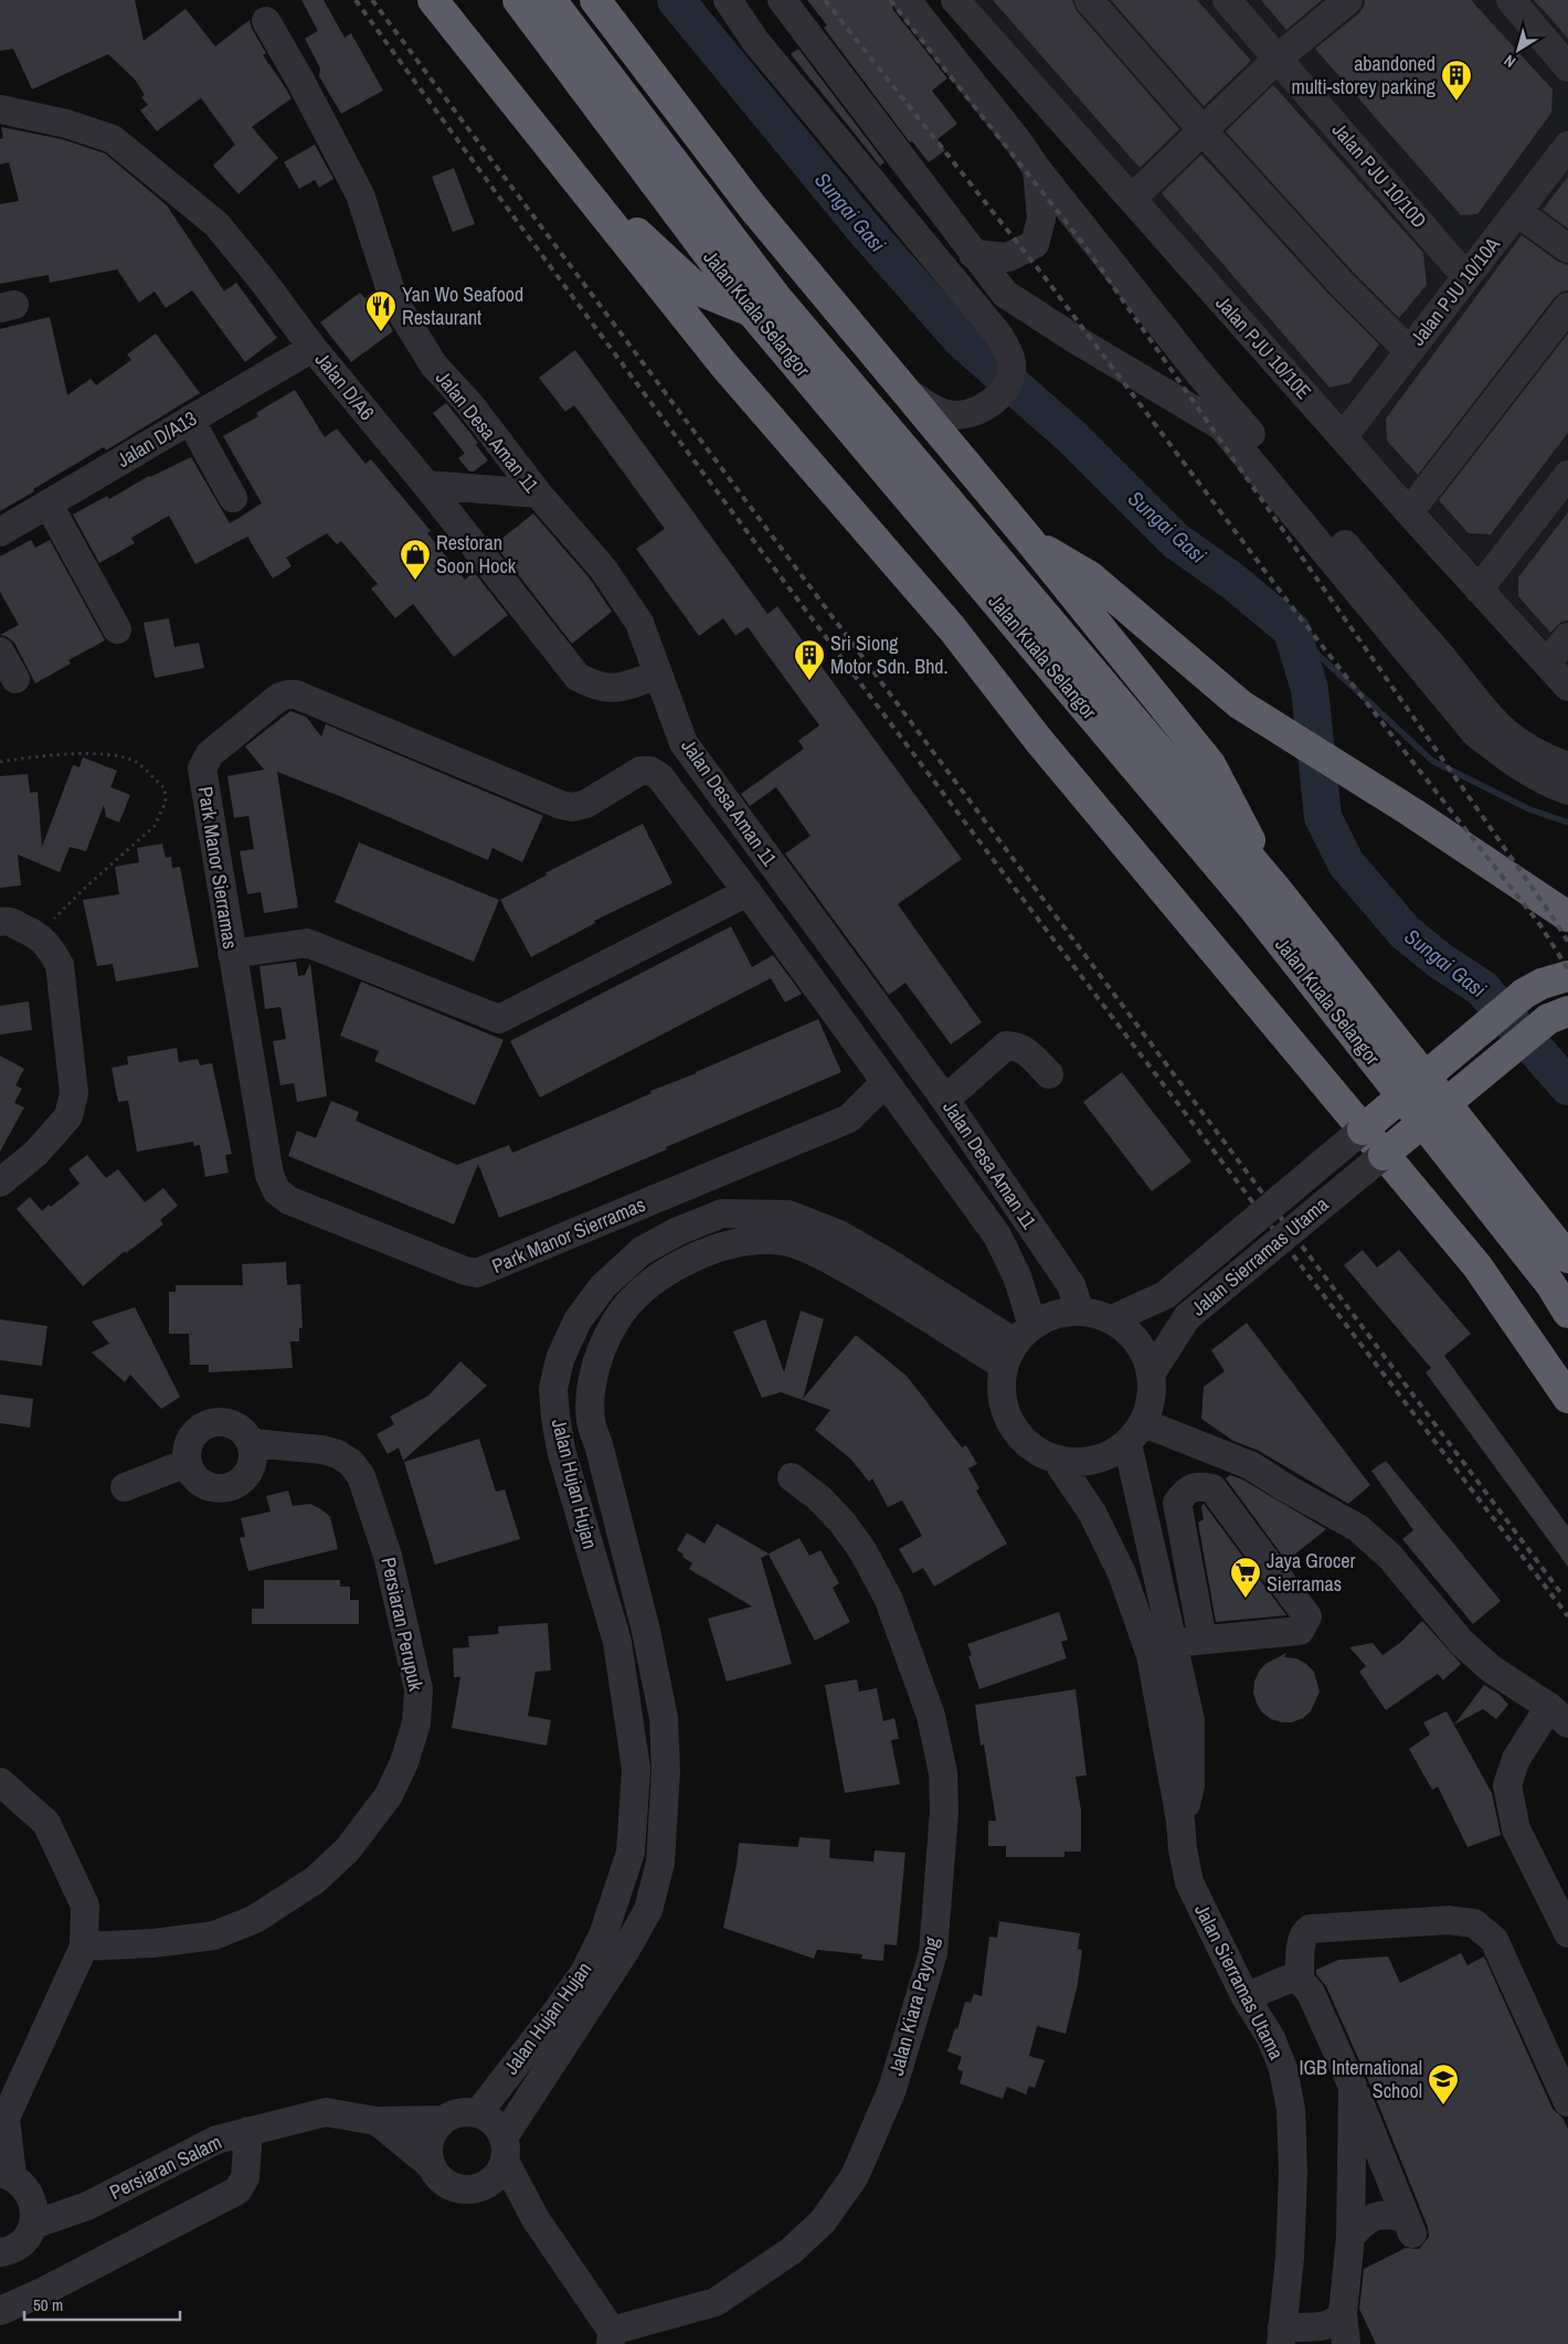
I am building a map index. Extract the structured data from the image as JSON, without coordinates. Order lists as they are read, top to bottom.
{
  "streets": {
    "highway": ["Jalan Kuala Selangor"],
    "street": [
      "Jalan PJU 10/10D",
      "Jalan PJU 10/10A",
      "Jalan PJU 10/10E",
      "Jalan D/A6",
      "Jalan Desa Aman 11",
      "Jalan D/A13",
      "Park Manor Sierramas",
      "Jalan Sierramas Utama",
      "Jalan Hujan Hujan",
      "Persiaran Perupuk",
      "Jalan Kiara Payong",
      "Persiaran Salam"
    ]
  },
  "crossings": [
    ["Jalan PJU 10/10D", "Jalan PJU 10/10A"],
    ["Jalan PJU 10/10A", "Jalan PJU 10/10E"],
    ["Jalan D/A6", "Jalan Desa Aman 11"],
    ["Jalan D/A6", "Jalan D/A13"],
    ["Jalan Desa Aman 11", "Park Manor Sierramas"],
    ["Jalan Desa Aman 11", "Jalan Sierramas Utama"],
    ["Jalan Desa Aman 11", "Jalan Hujan Hujan"],
    ["Park Manor Sierramas", "Jalan Sierramas Utama"],
    ["Park Manor Sierramas", "Jalan Hujan Hujan"],
    ["Jalan Sierramas Utama", "Jalan Hujan Hujan"],
    ["Jalan Hujan Hujan", "Persiaran Salam"]
  ],
  "water": ["Sungai Gasi"],
  "places": {
    "building": ["abandoned multi-storey parking", "Sri Siong Motor Sdn. Bhd."],
    "restaurant": ["Yan Wo Seafood Restaurant"],
    "shop": ["Restoran Soon Hock"],
    "supermarket": ["Jaya Grocer Sierramas"],
    "school or university": ["IGB International School"]
  },
  "scale_bar": "50 m",
  "north": "bottom left"
}
